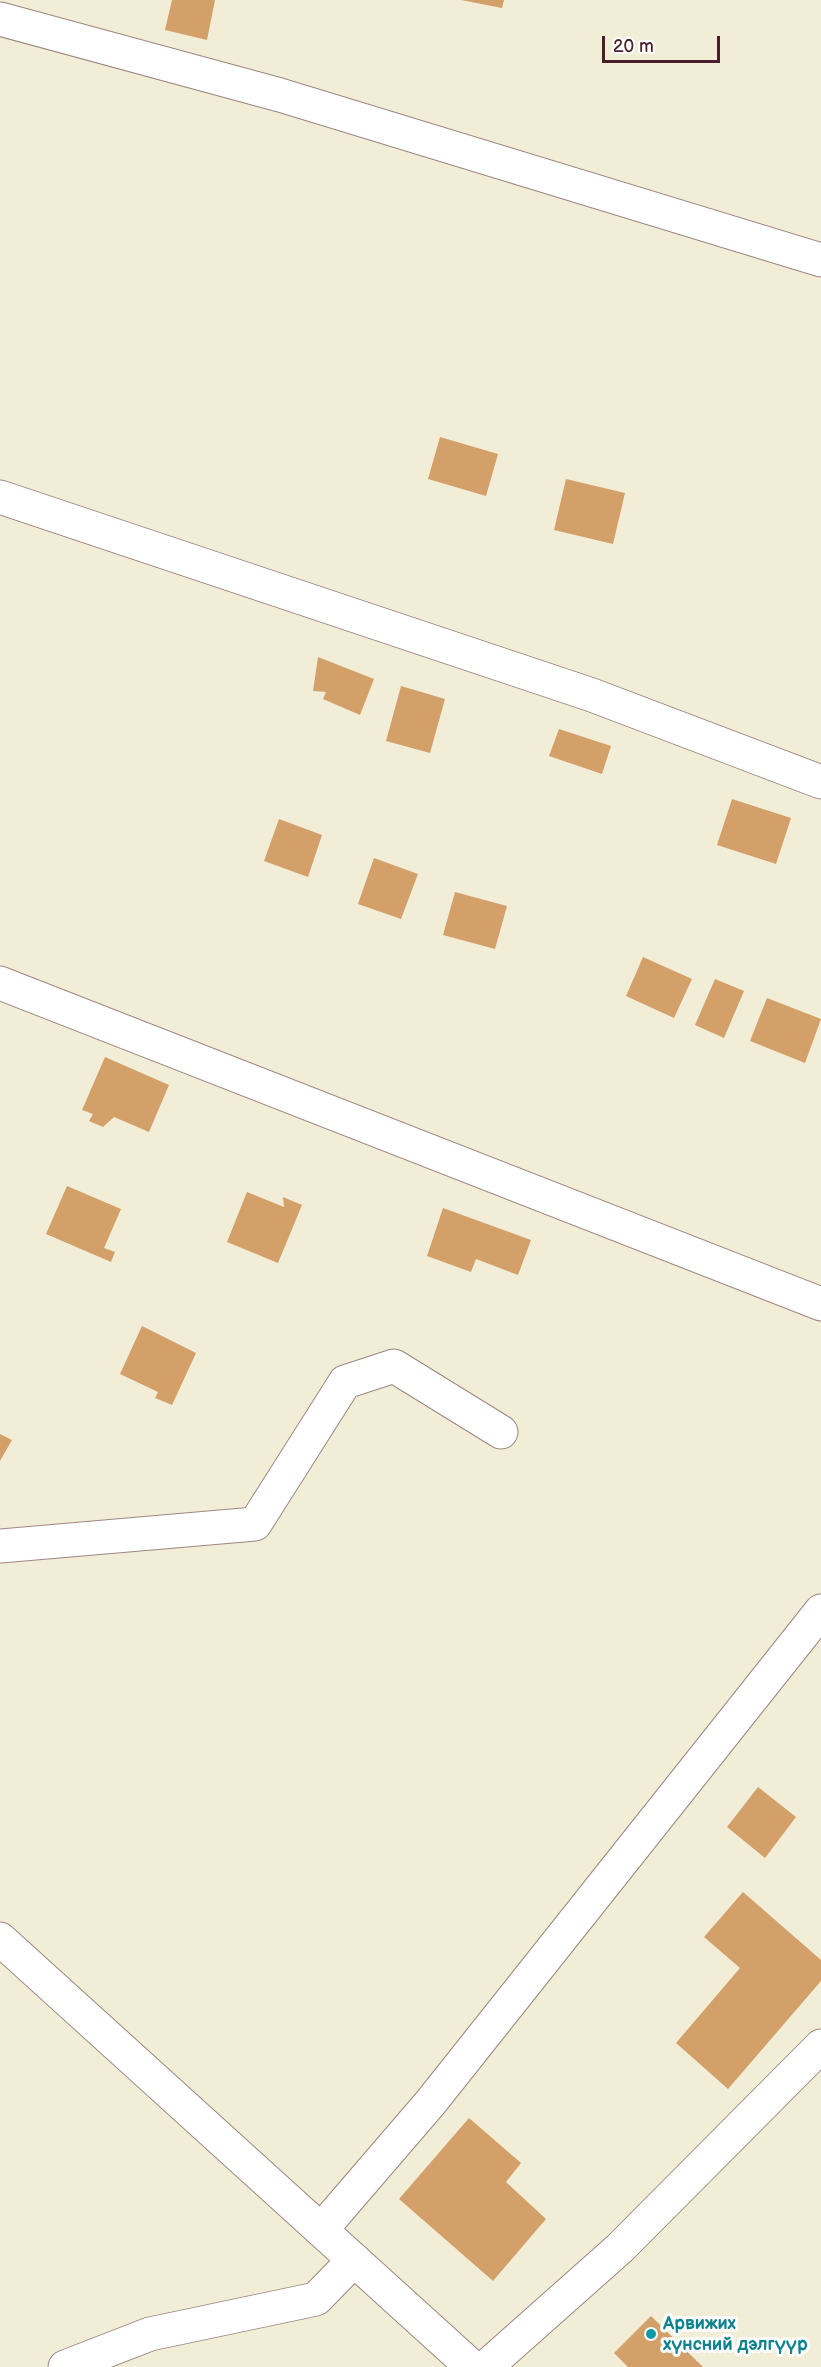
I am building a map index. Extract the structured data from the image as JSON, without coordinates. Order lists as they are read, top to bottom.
{
  "places": ["Арвижих хүнсний дэлгүүр"],
  "scale_bar": "20 m"
}
